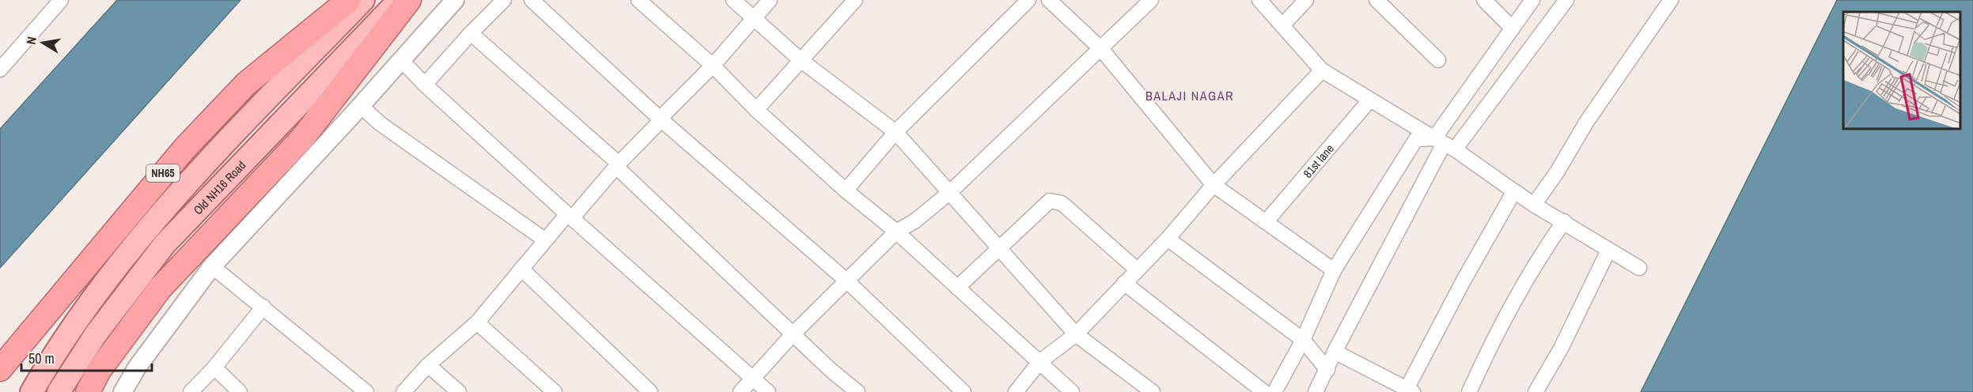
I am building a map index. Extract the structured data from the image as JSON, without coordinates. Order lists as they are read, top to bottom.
{
  "streets": {
    "highway": ["NH65"],
    "main road": ["Old NH16 Road"],
    "street": ["81st lane"]
  },
  "districts": ["BALAJI NAGAR"],
  "scale_bar": "50 m",
  "north": "left"
}
